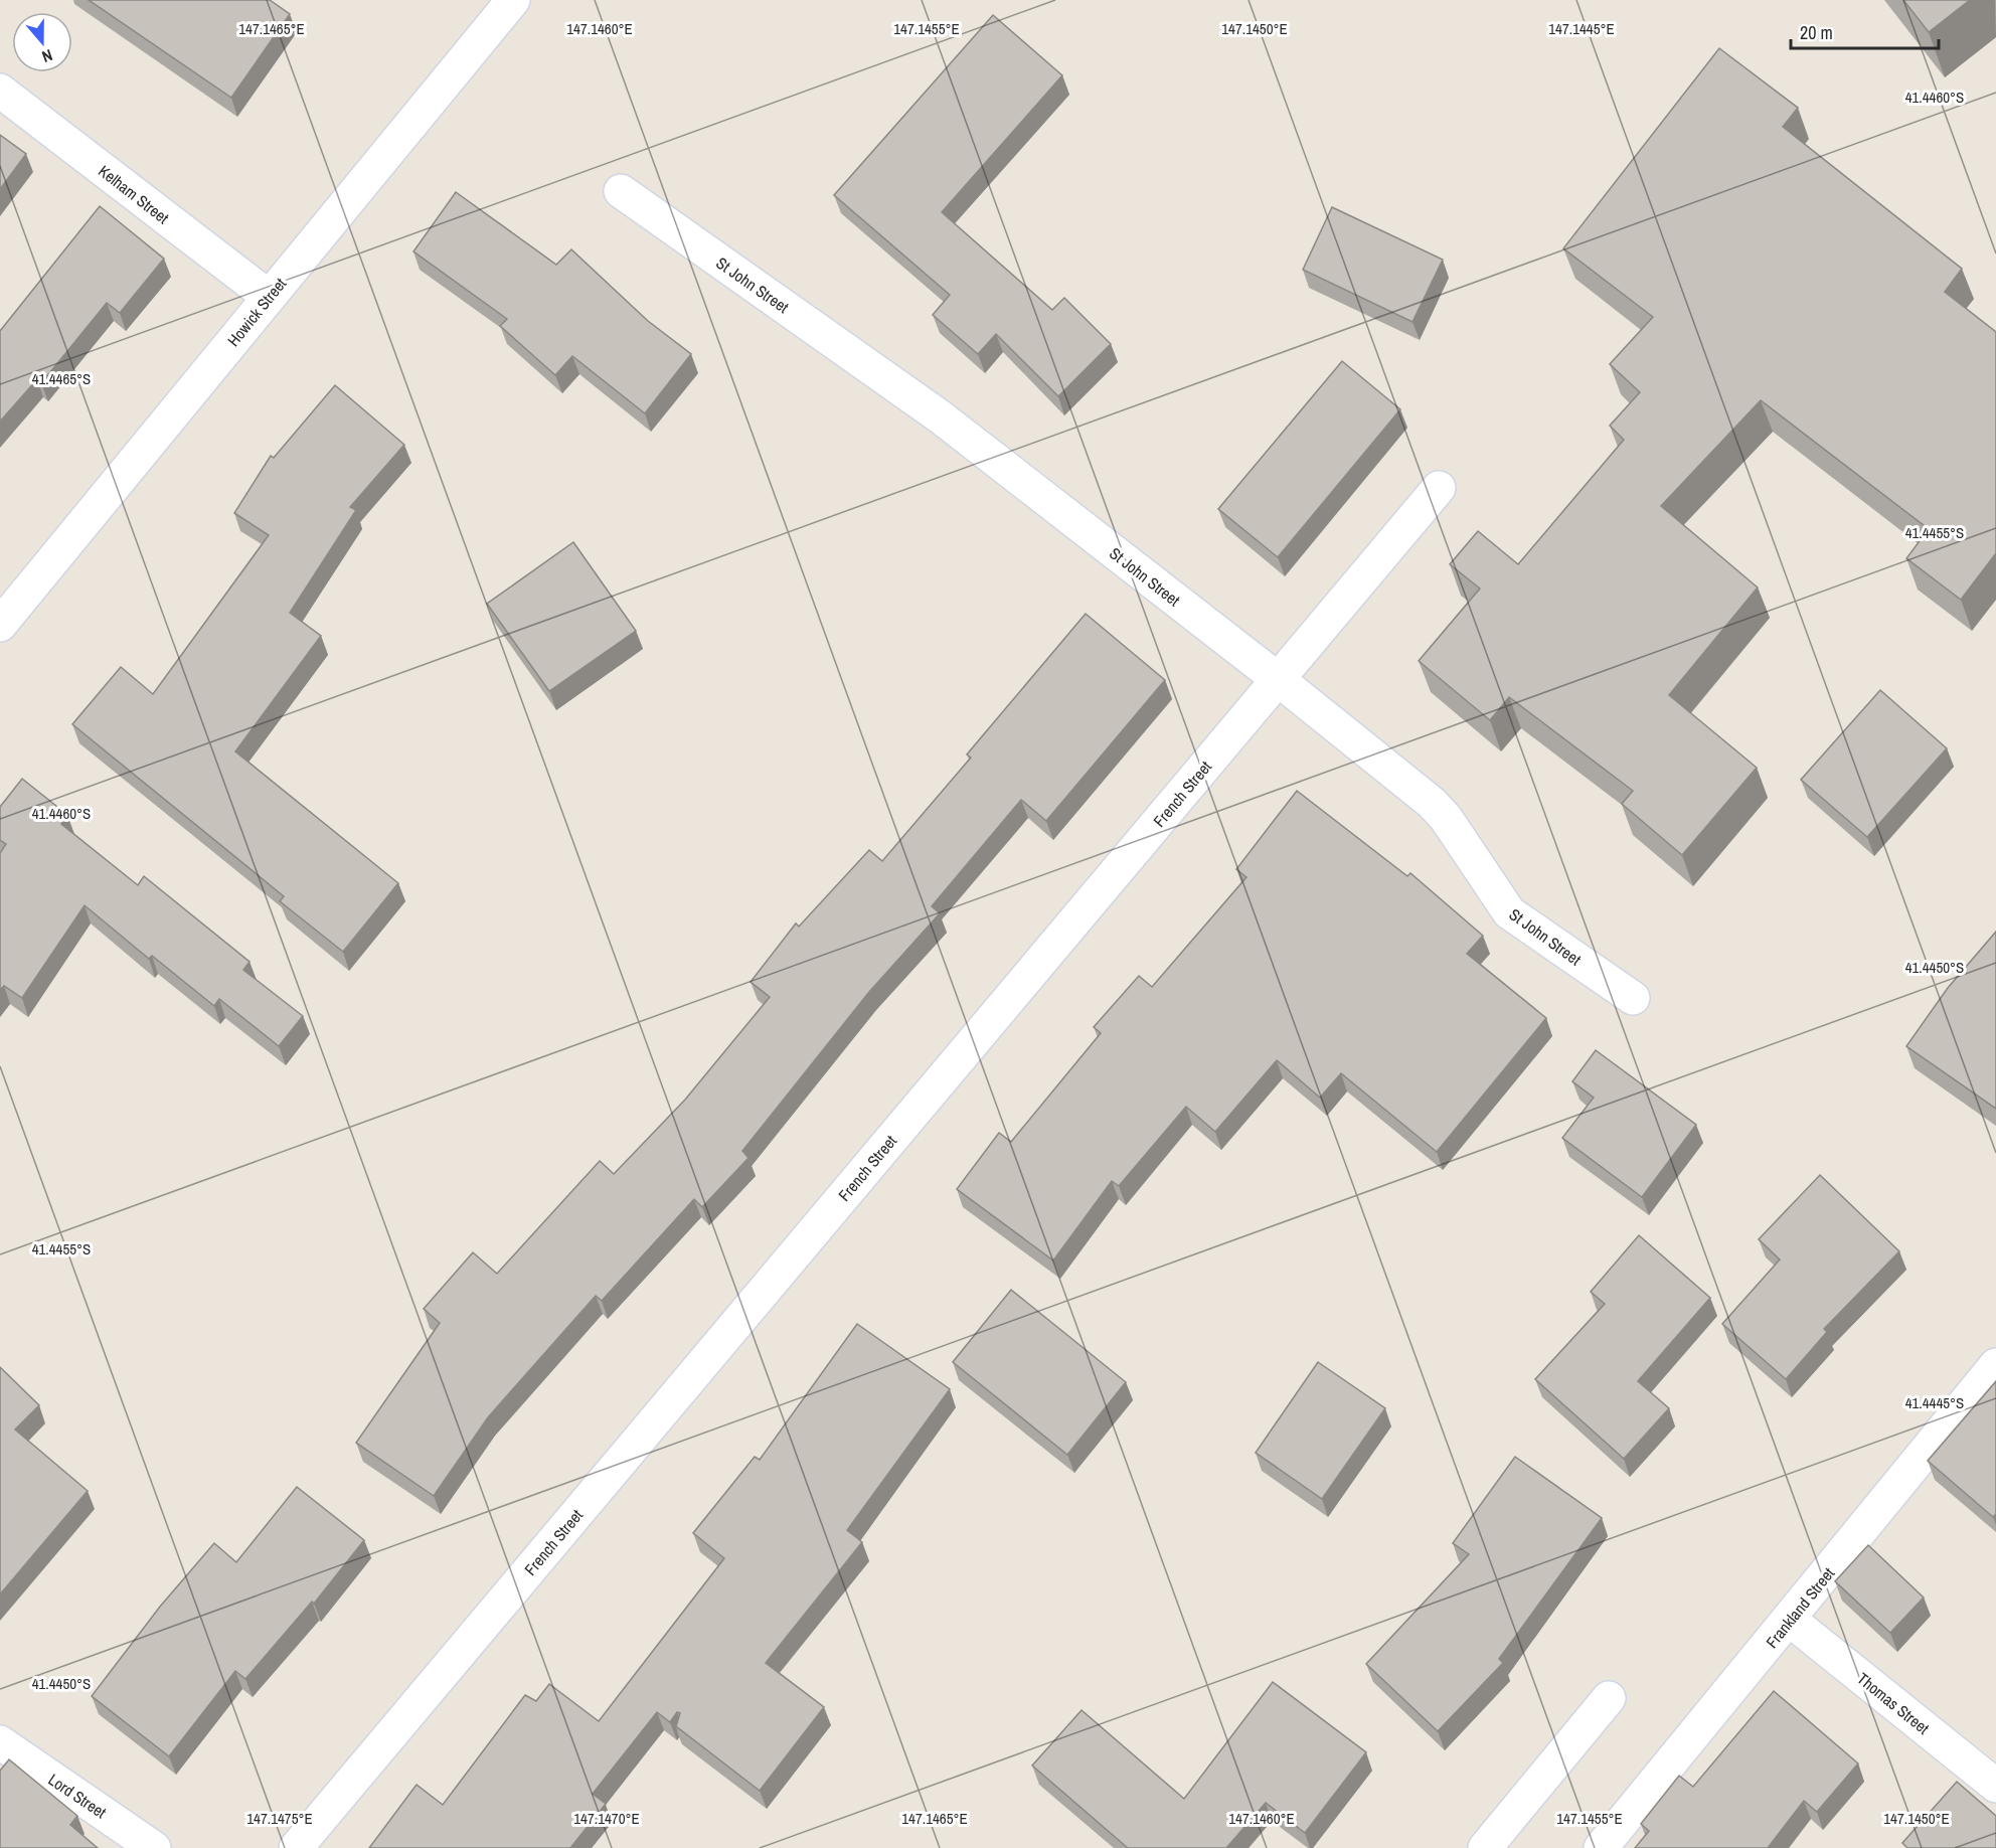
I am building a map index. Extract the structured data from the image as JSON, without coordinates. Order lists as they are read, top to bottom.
{
  "streets": {
    "street": [
      "Kelham Street",
      "St John Street",
      "Howick Street",
      "French Street",
      "Frankland Street",
      "Thomas Street",
      "Lord Street"
    ]
  },
  "crossings": [
    ["Kelham Street", "Howick Street"],
    ["St John Street", "French Street"],
    ["Frankland Street", "Thomas Street"]
  ],
  "scale_bar": "20 m",
  "north": "bottom",
  "coordinates": [
    "147.1465°E",
    "147.1460°E",
    "147.1455°E",
    "147.1450°E",
    "147.1445°E",
    "41.4460°S",
    "41.4465°S",
    "41.4455°S",
    "41.4450°S",
    "41.4445°S",
    "147.1475°E",
    "147.1470°E"
  ]
}
